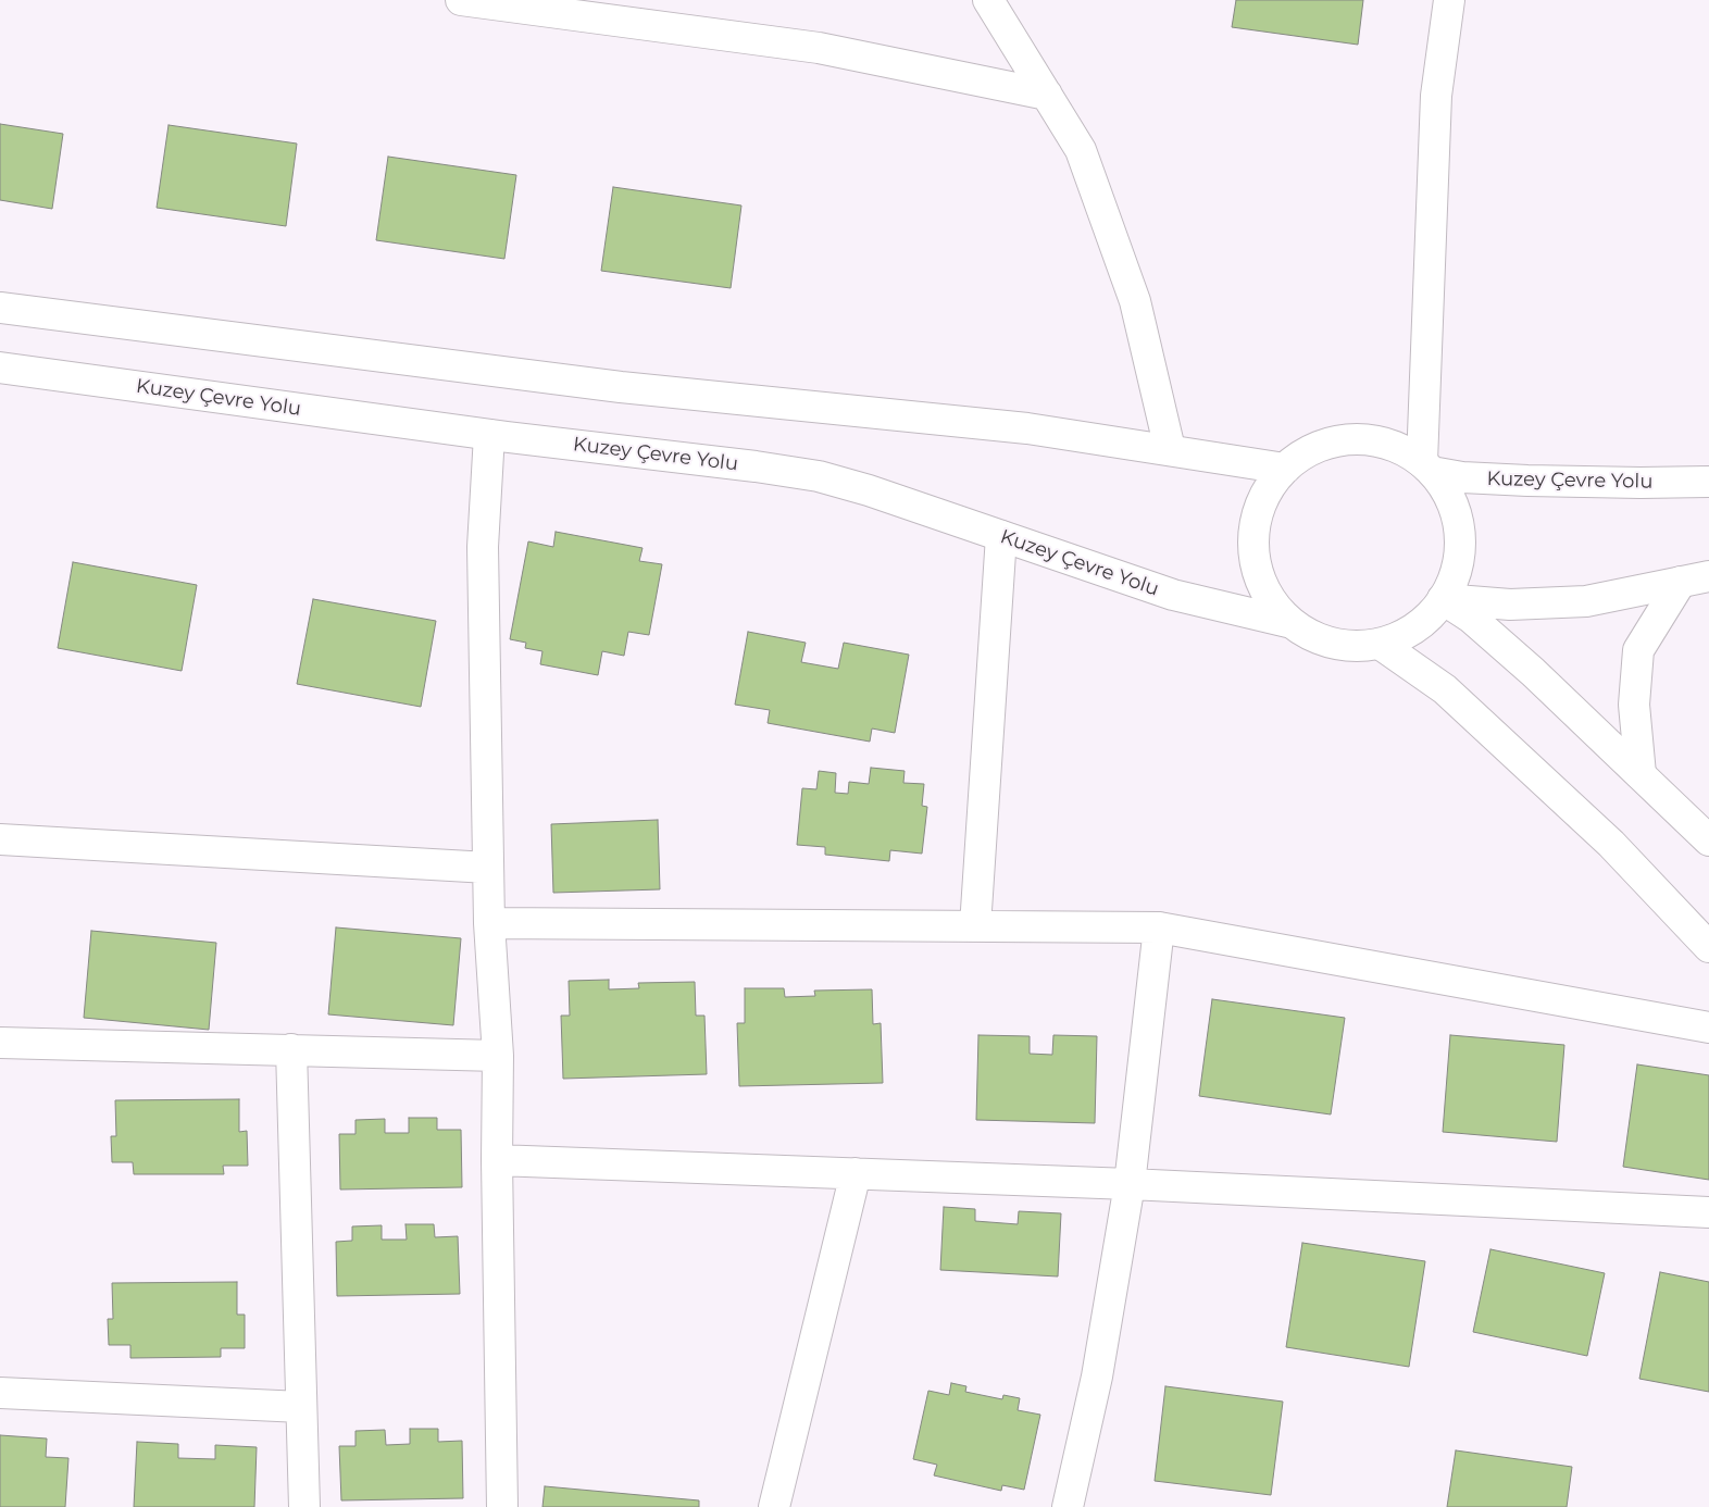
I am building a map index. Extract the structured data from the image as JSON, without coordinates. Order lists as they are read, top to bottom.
{
  "streets": {
    "street": ["Kuzey Çevre Yolu"]
  }
}
